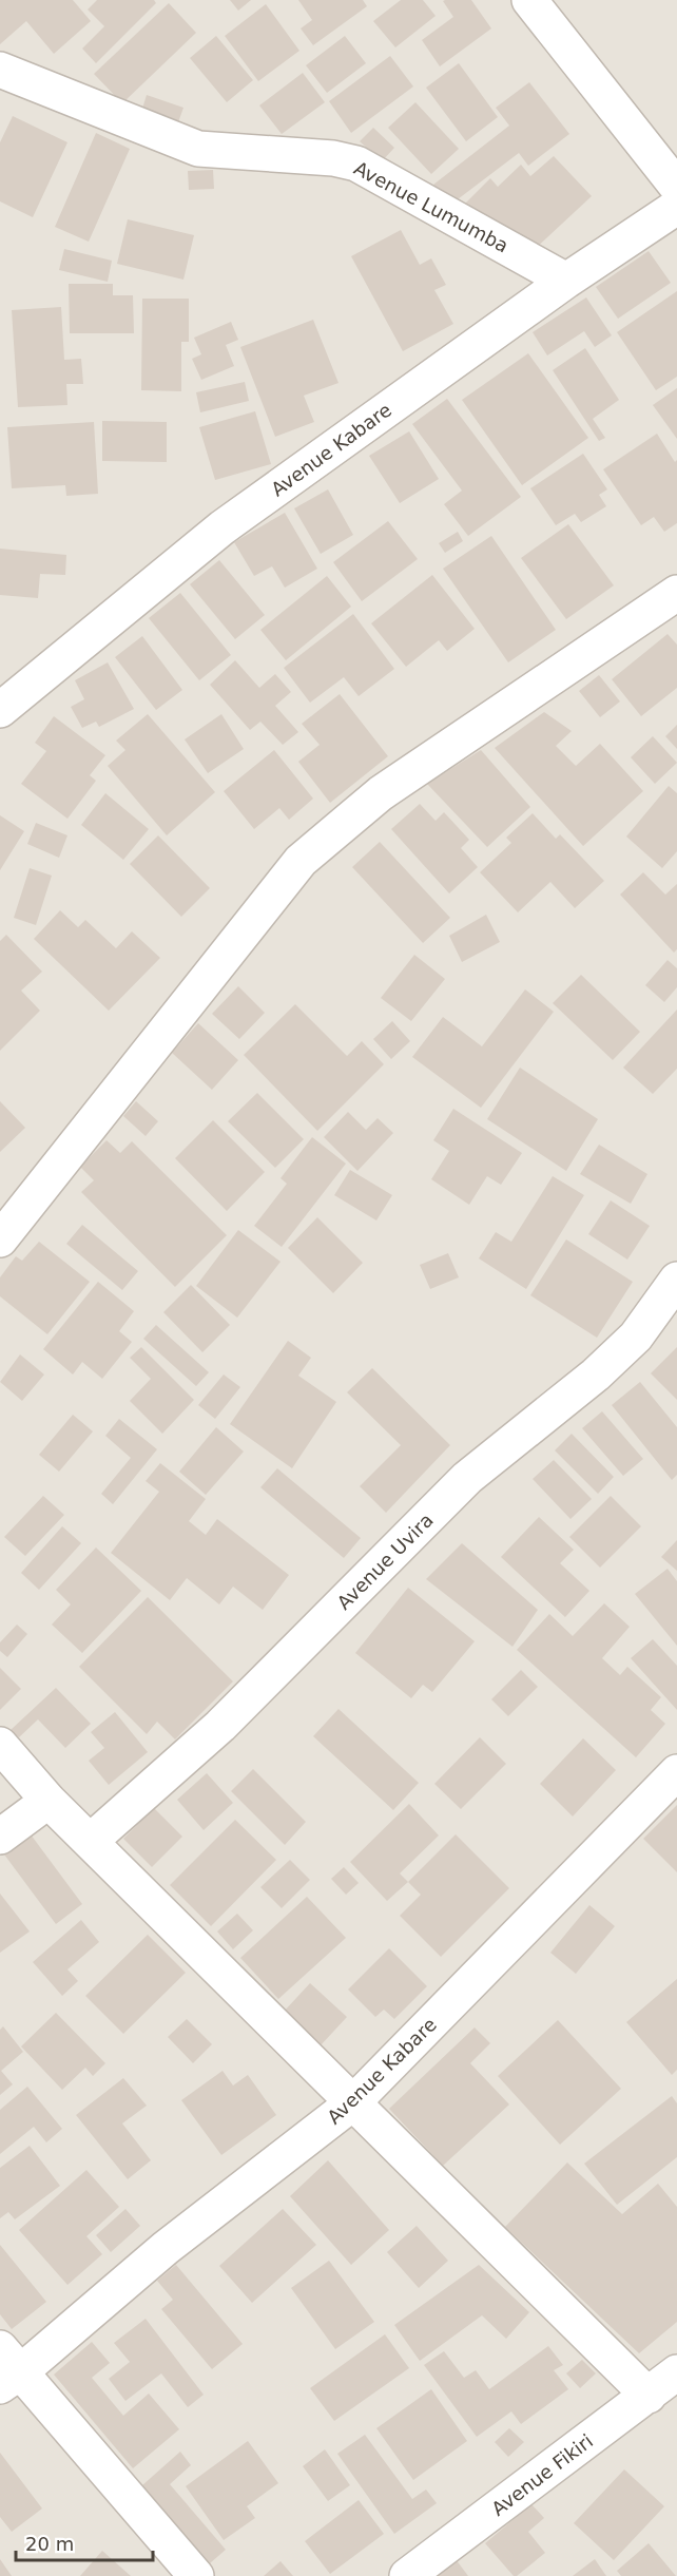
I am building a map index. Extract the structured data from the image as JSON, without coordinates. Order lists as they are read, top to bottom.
{
  "streets": {
    "street": [
      "Avenue Lumumba",
      "Avenue Kabare",
      "Avenue Uvira",
      "Avenue Fikiri"
    ]
  },
  "crossings": [
    ["Avenue Lumumba", "Avenue Kabare"]
  ],
  "scale_bar": "20 m"
}
